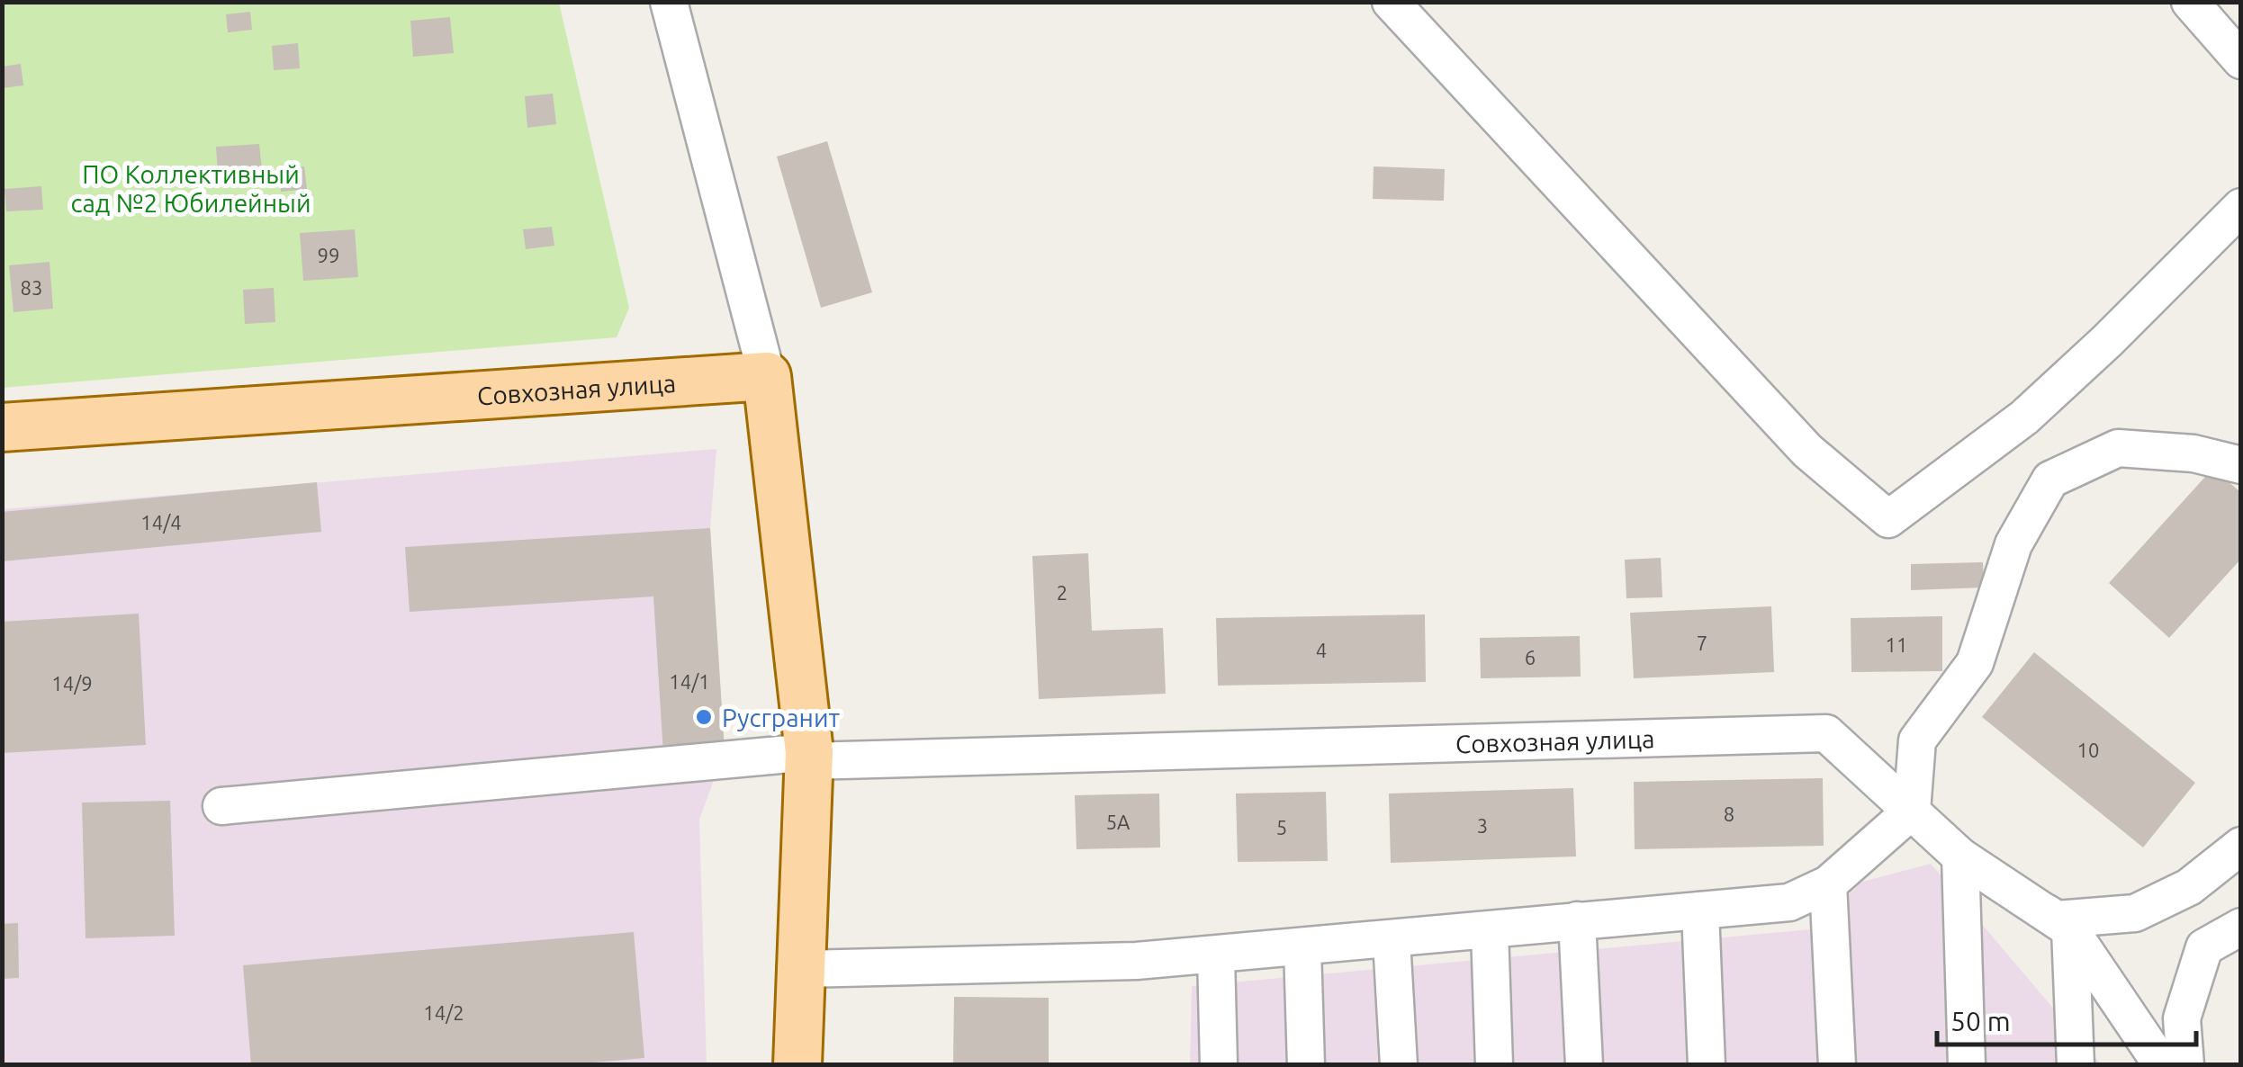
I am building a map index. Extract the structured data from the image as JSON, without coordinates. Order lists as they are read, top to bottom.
{
  "streets": {
    "main road": ["Совхозная улица"]
  },
  "parks": ["ПО Коллективный сад №2 Юбилейный"],
  "places": ["Русгранит"],
  "house_numbers": [
    "99",
    "83",
    "14/4",
    "2",
    "7",
    "11",
    "4",
    "6",
    "14/1",
    "14/9",
    "10",
    "8",
    "5А",
    "3",
    "5",
    "14/2"
  ],
  "scale_bar": "50 m"
}
